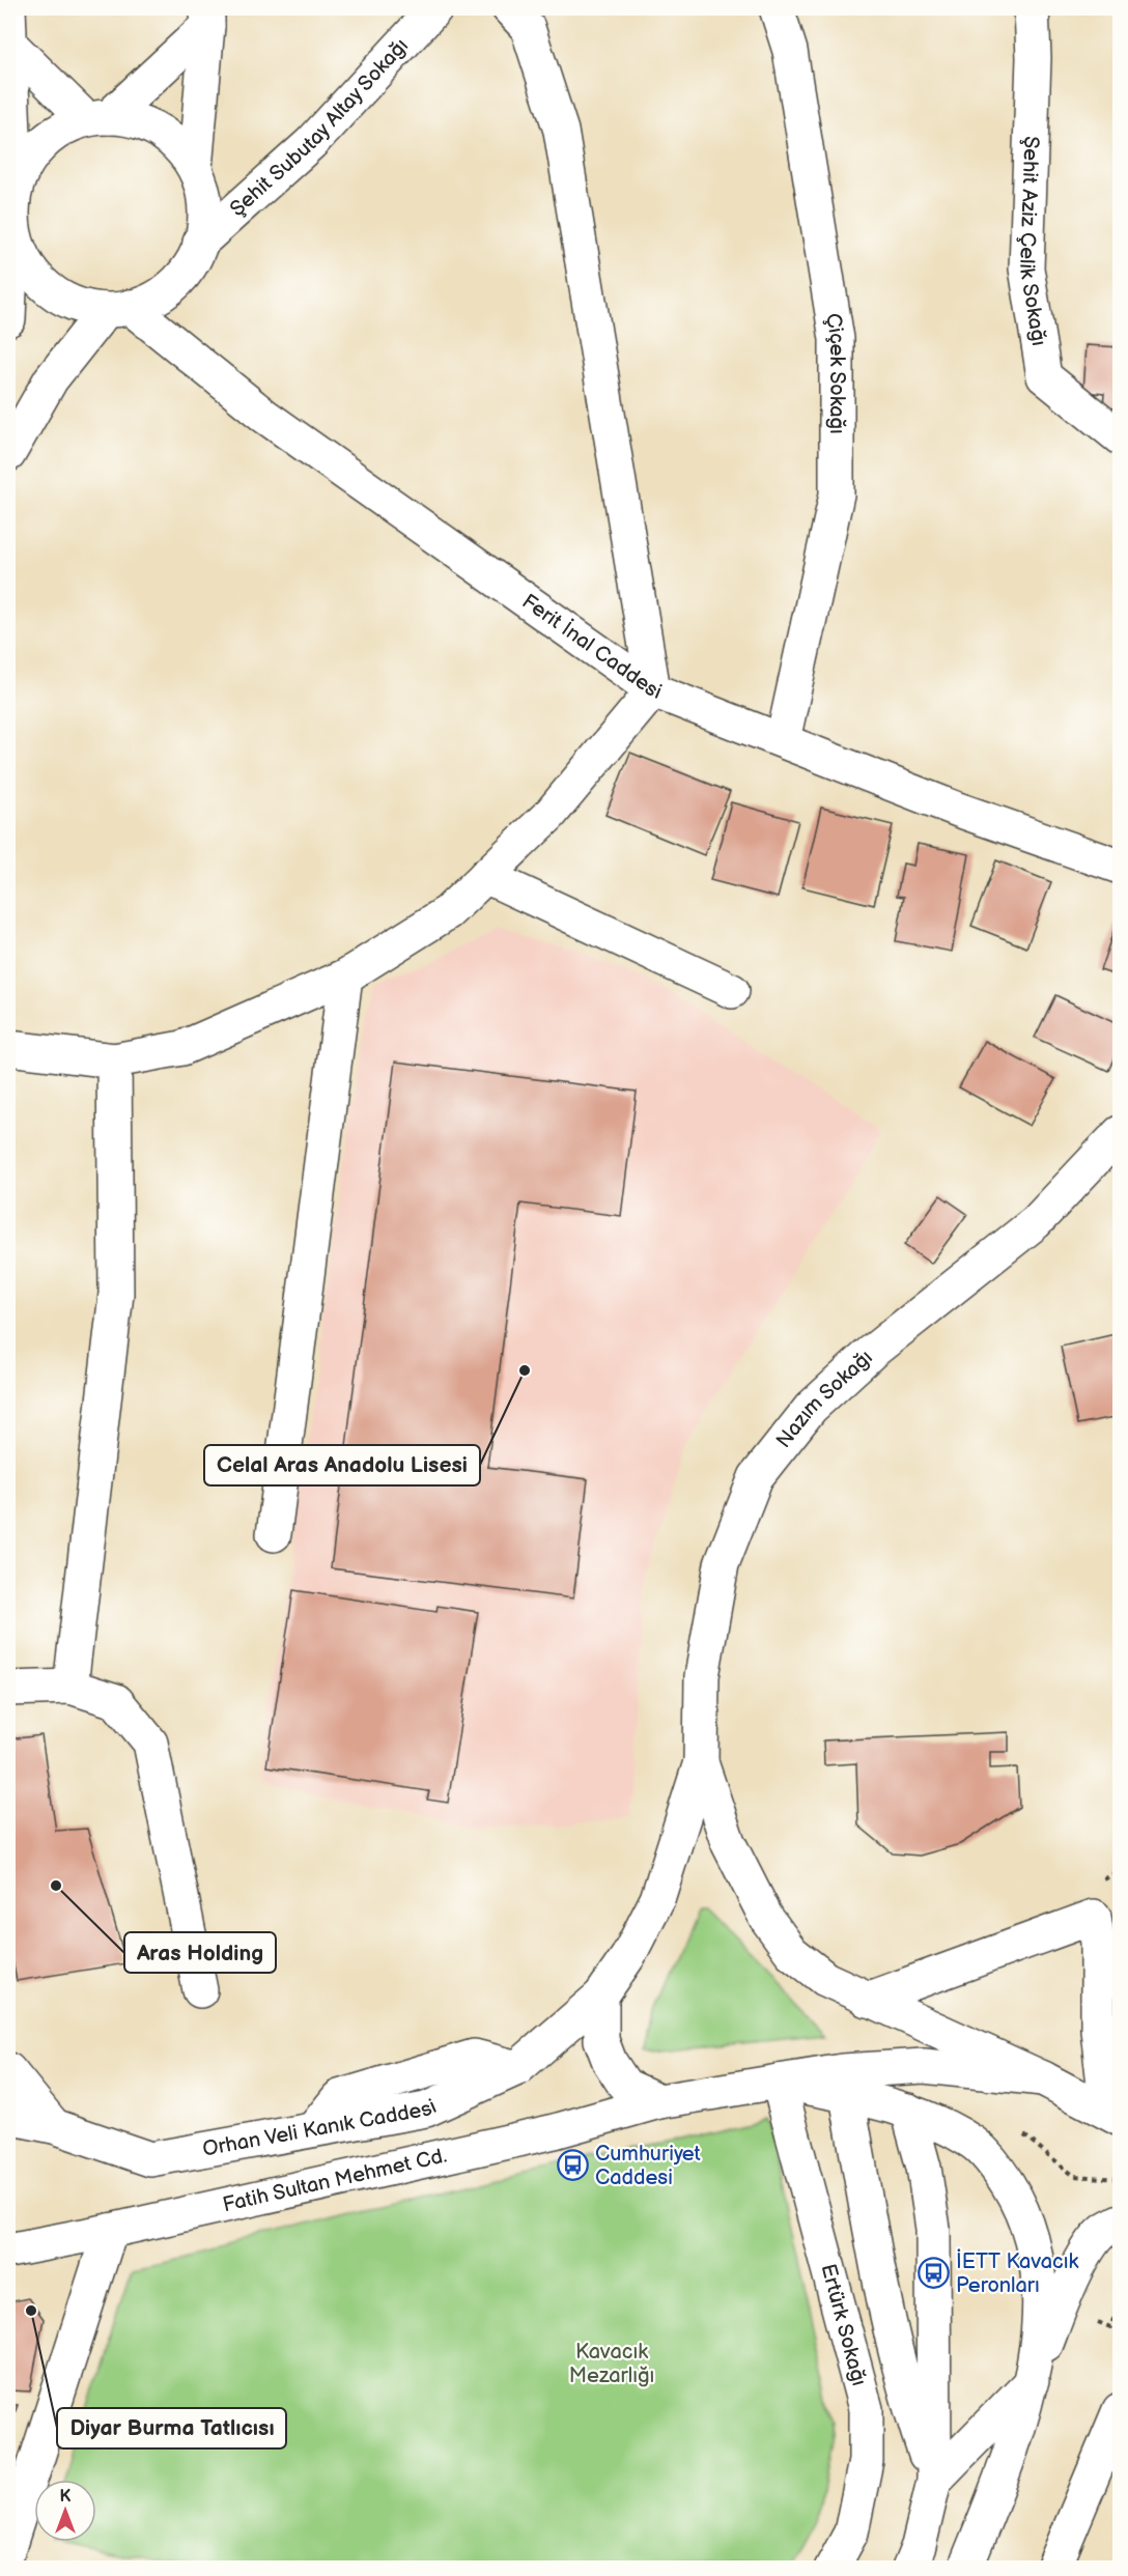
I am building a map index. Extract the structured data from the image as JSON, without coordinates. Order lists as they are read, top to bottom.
{
  "streets": {
    "main road": [
      "Şehit Subutay Altay Sokağı",
      "Şehit Aziz Çelik Sokağı",
      "Çiçek Sokağı",
      "Ferit İnal Caddesi",
      "Nazım Sokağı",
      "Orhan Veli Kanık Caddesi",
      "Fatih Sultan Mehmet Cd.",
      "Ertürk Sokağı"
    ]
  },
  "crossings": [
    ["Şehit Subutay Altay Sokağı", "Ferit İnal Caddesi"],
    ["Çiçek Sokağı", "Ferit İnal Caddesi"],
    ["Nazım Sokağı", "Orhan Veli Kanık Caddesi"],
    ["Fatih Sultan Mehmet Cd.", "Ertürk Sokağı"]
  ],
  "parks": ["Kavacık Mezarlığı"],
  "places": {
    "other": ["Celal Aras Anadolu Lisesi", "Aras Holding", "Diyar Burma Tatlıcısı"],
    "bus stop": ["Cumhuriyet Caddesi", "İETT Kavacık Peronları"]
  },
  "north": "top"
}
